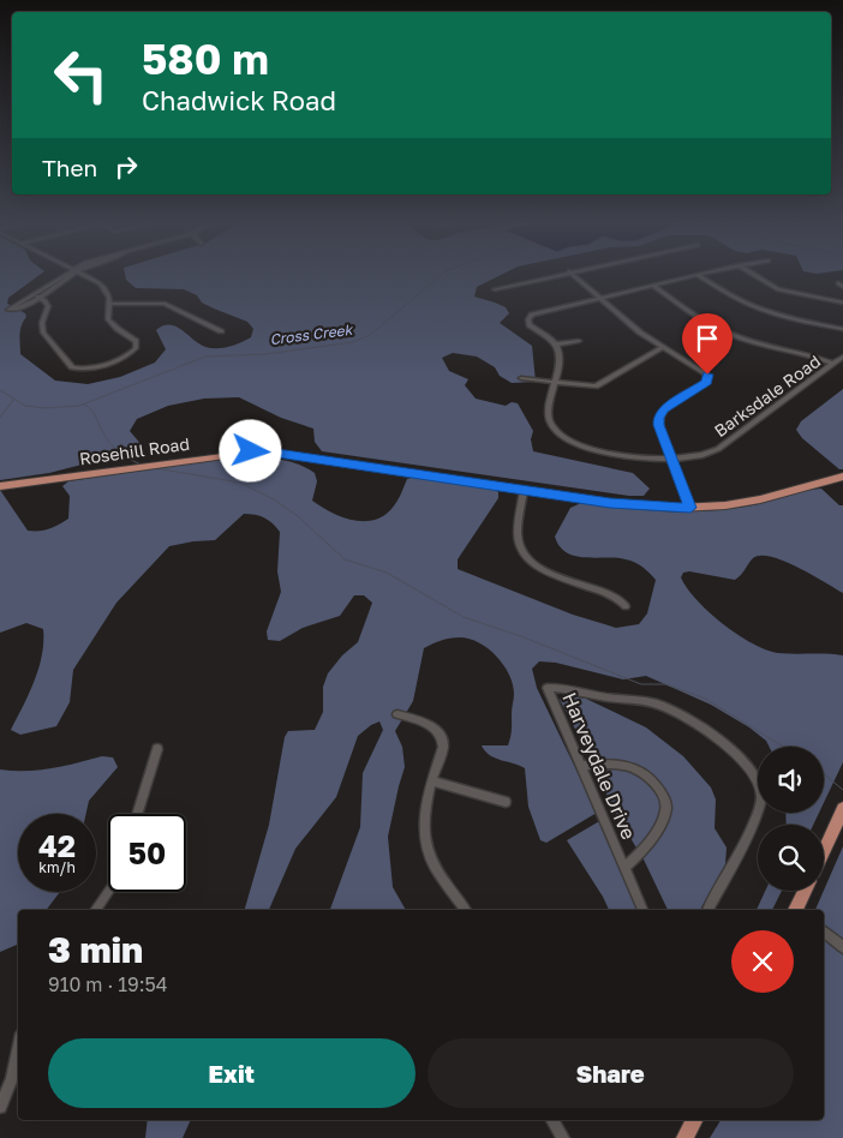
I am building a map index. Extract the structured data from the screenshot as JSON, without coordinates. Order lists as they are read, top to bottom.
{
  "streets": {
    "main road": ["Rosehill Road"],
    "street": ["Barksdale Road", "Harveydale Drive"]
  },
  "water": ["Cross Creek"],
  "page": {
    "turn": ["580 m", "Chadwick Road"],
    "then": "Then",
    "speed": "42 km/h",
    "limit": "50",
    "heading": ["3 min", "910 m · 19:54"],
    "buttons": ["Exit", "Share"]
  }
}
